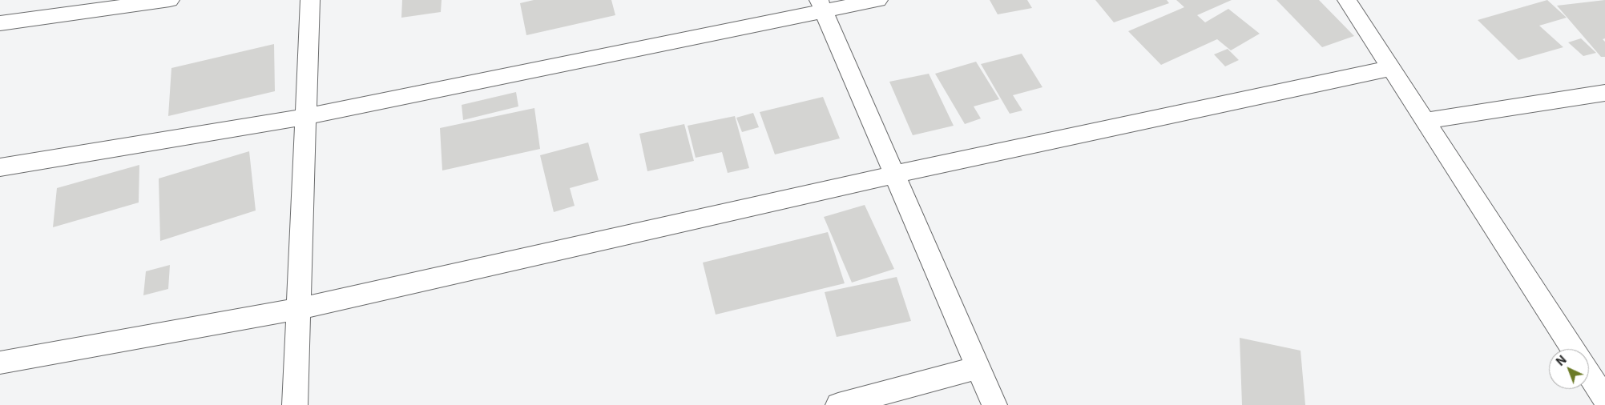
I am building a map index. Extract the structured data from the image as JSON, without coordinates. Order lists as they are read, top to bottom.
{
  "north": "top left"
}
